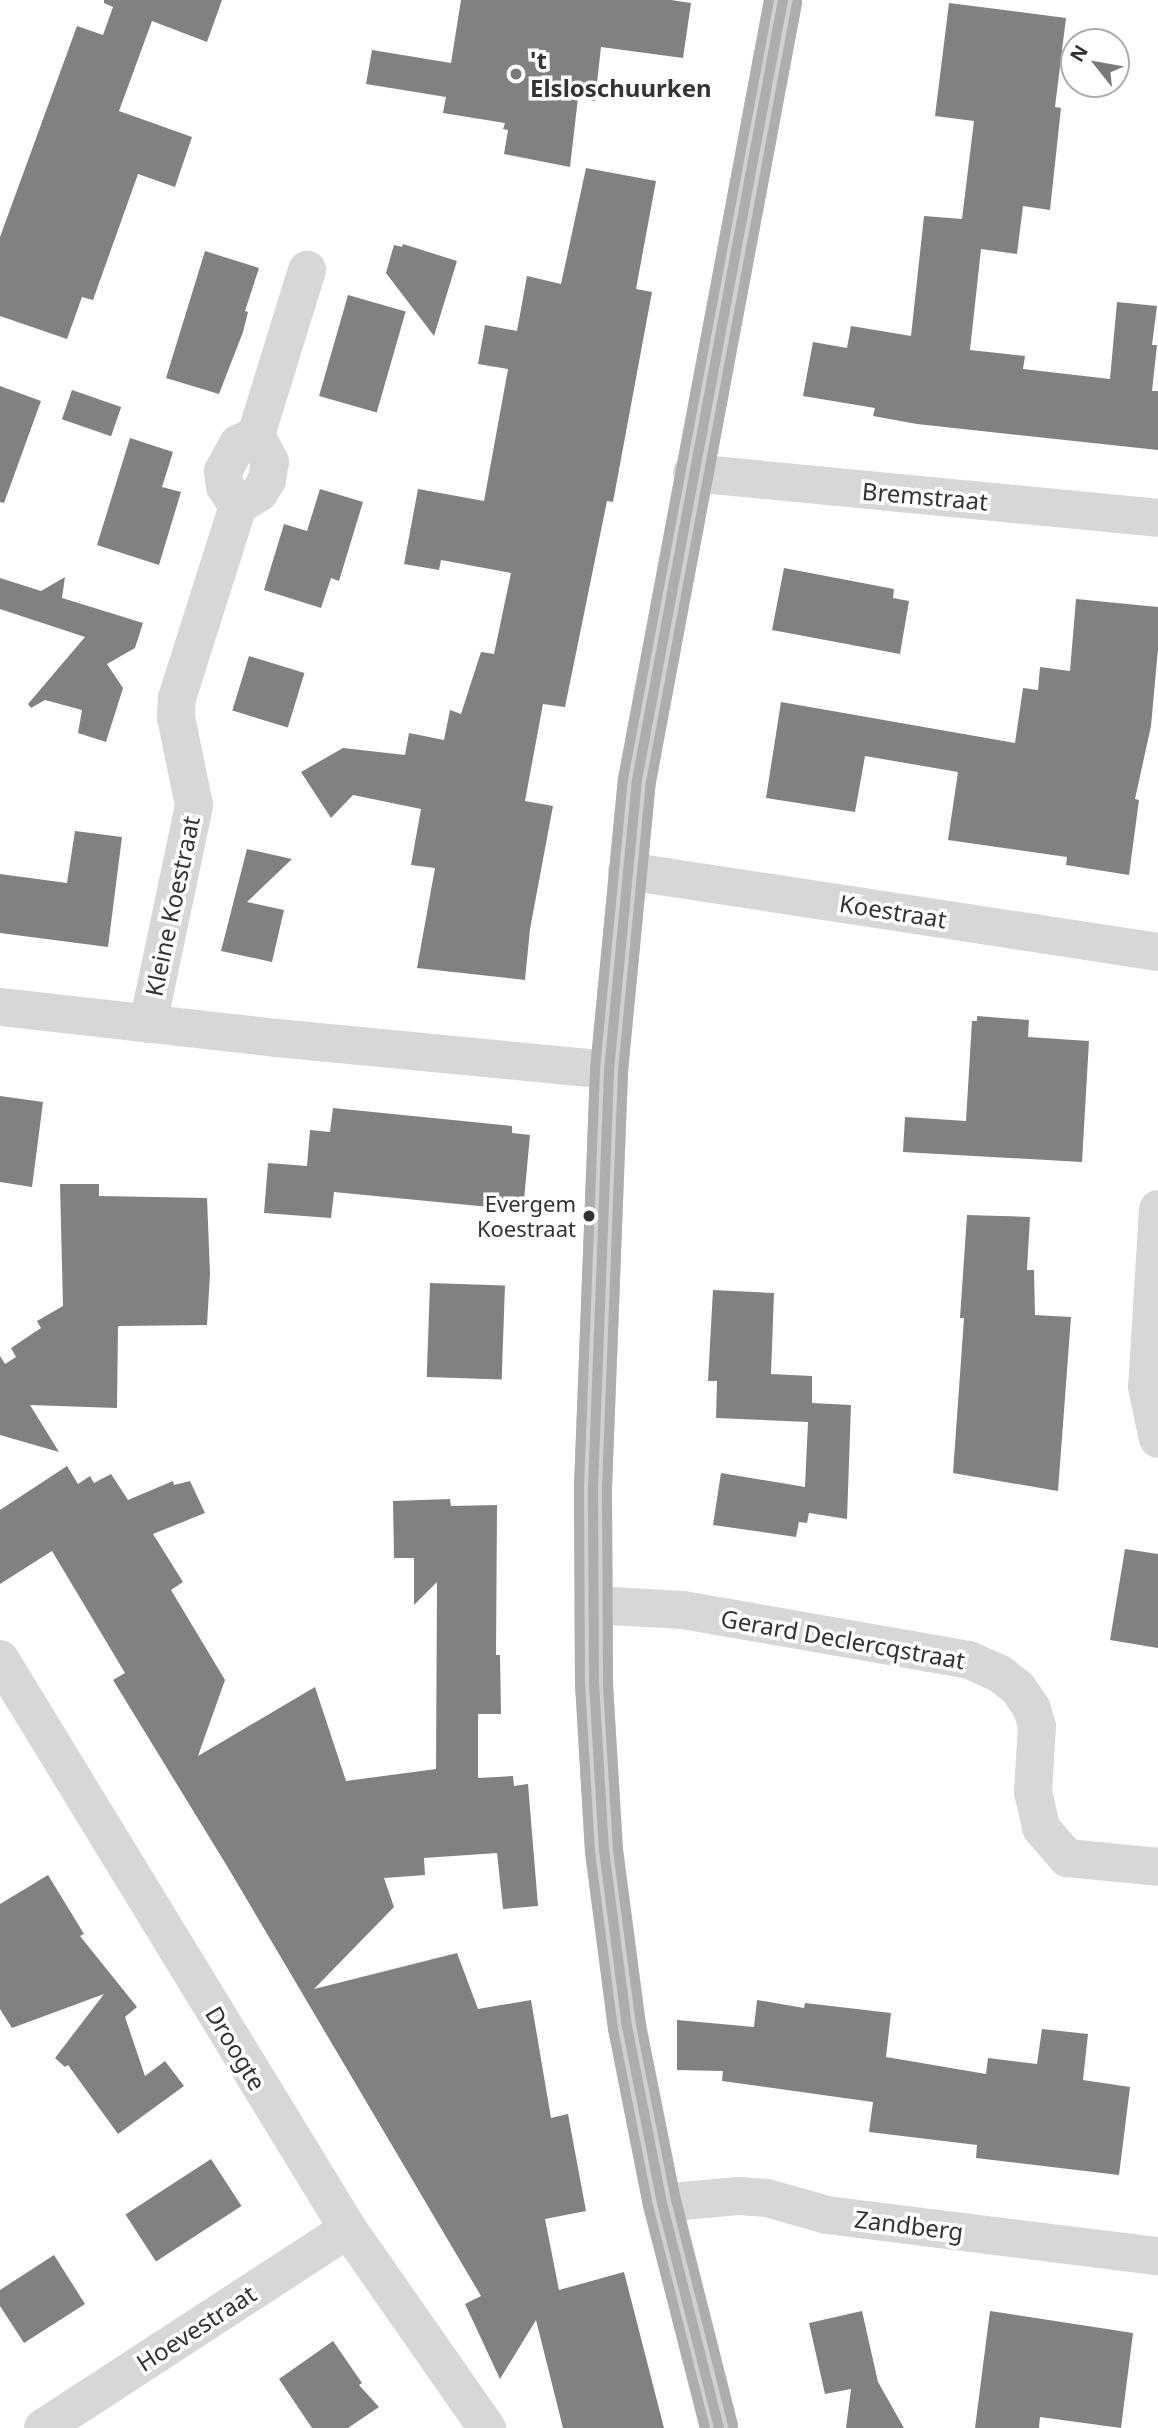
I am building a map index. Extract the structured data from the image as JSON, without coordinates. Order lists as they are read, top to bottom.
{
  "streets": {
    "street": [
      "Bremstraat",
      "Kleine Koestraat",
      "Koestraat",
      "Gerard Declercqstraat",
      "Droogte",
      "Zandberg",
      "Hoevestraat"
    ]
  },
  "crossings": [
    ["Droogte", "Hoevestraat"]
  ],
  "places": ["'t Elsloschuurken", "Evergem Koestraat"],
  "north": "top left"
}
